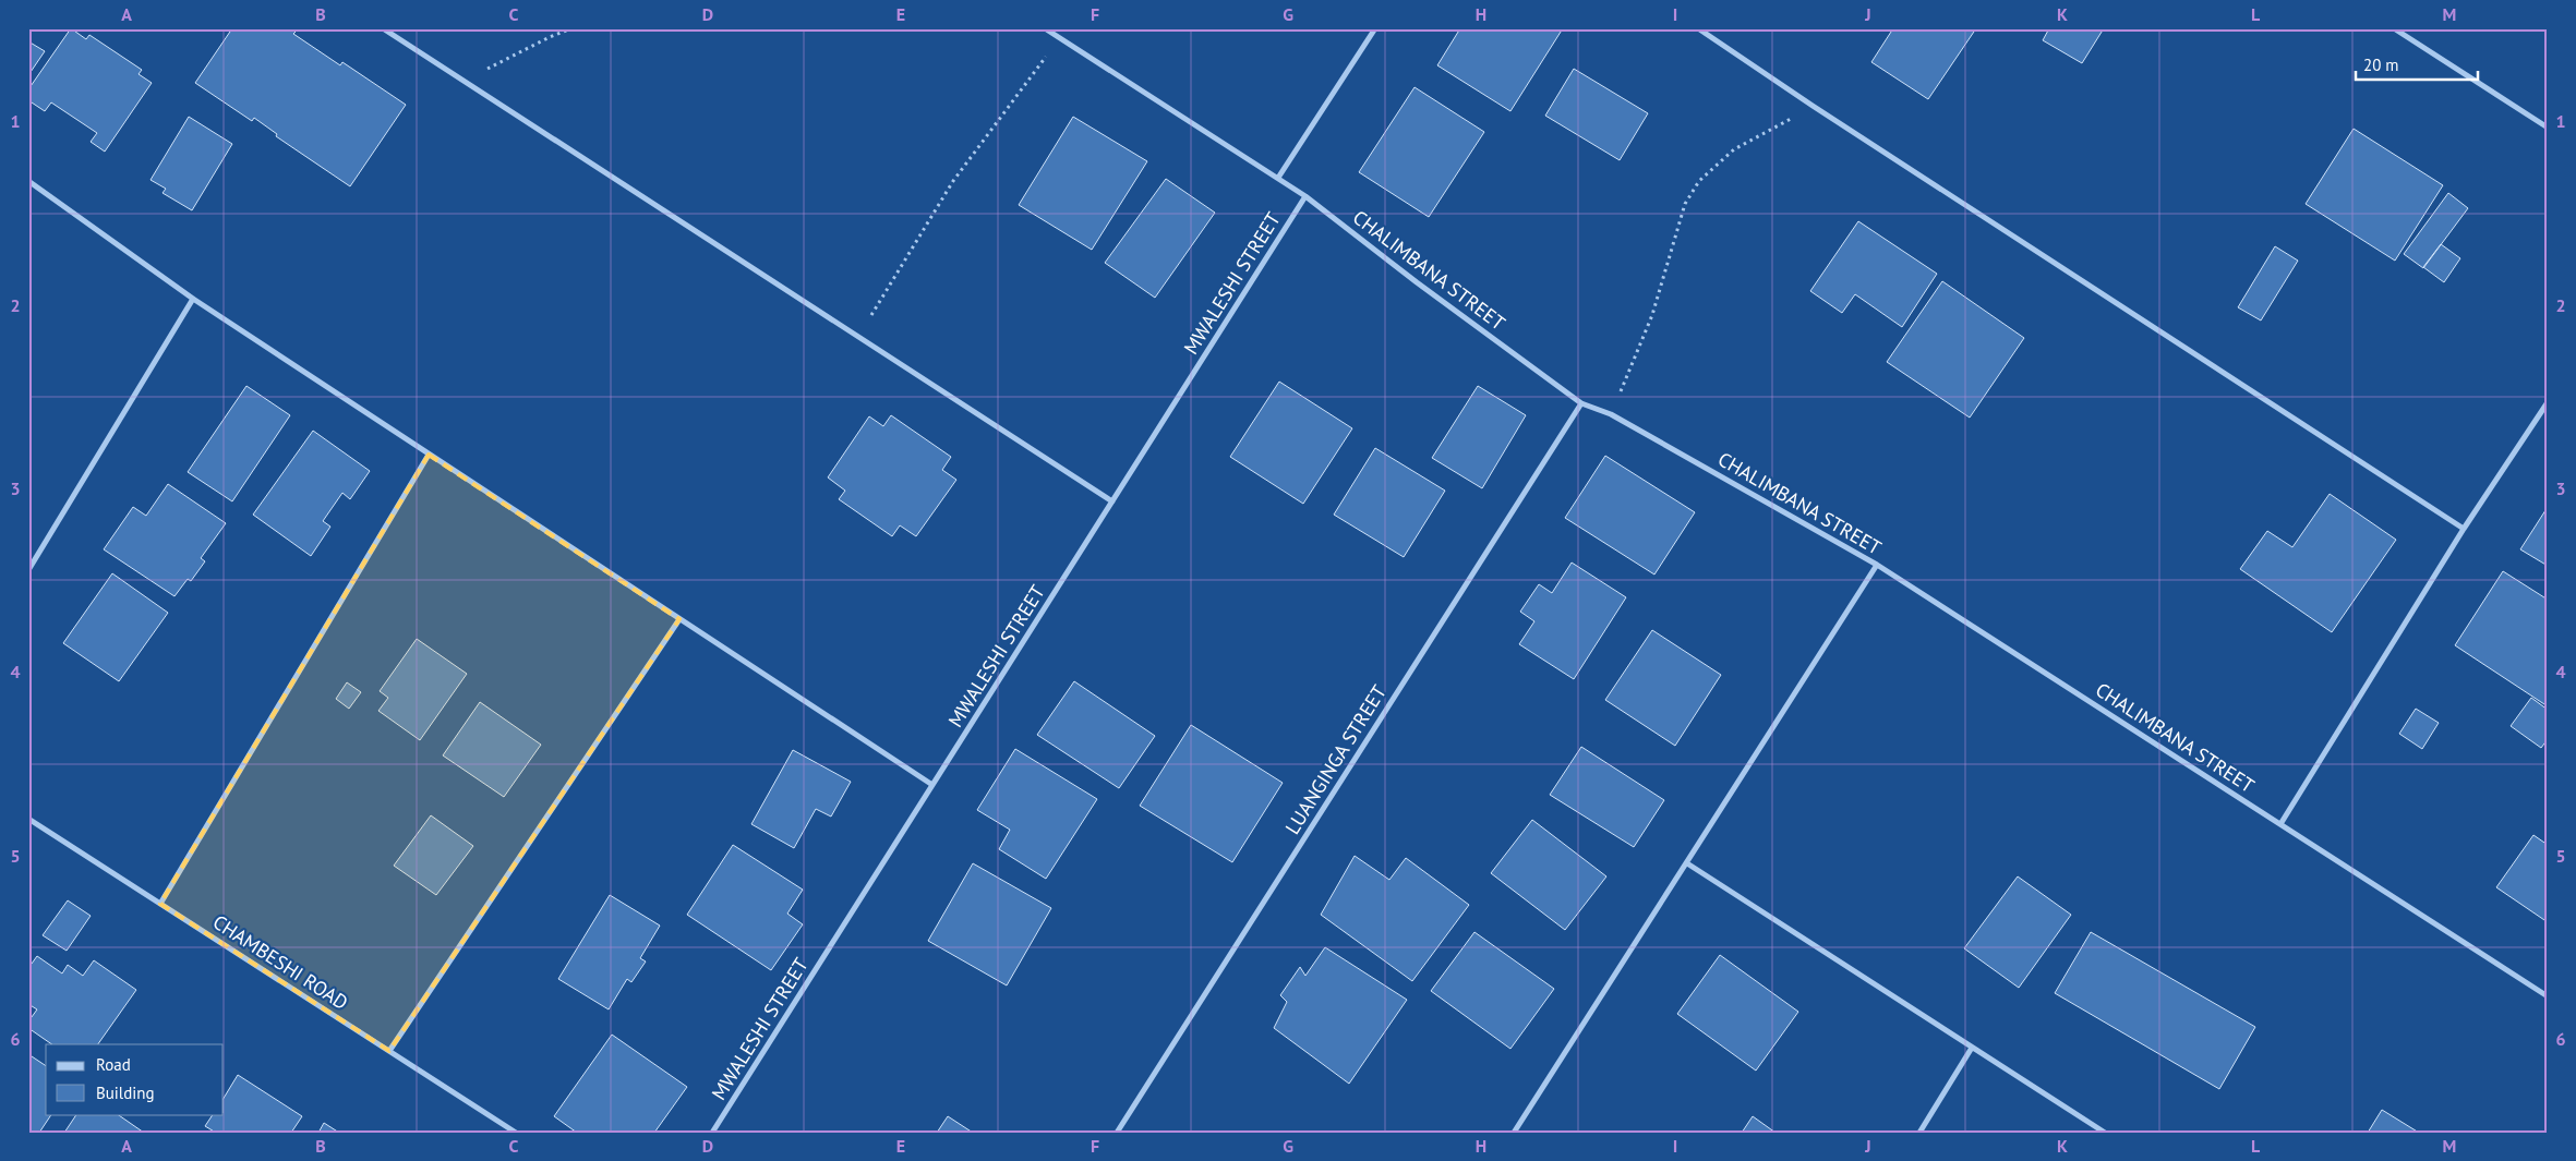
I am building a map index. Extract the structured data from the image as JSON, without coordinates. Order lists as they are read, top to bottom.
{
  "streets": {
    "street": [
      "CHALIMBANA STREET",
      "MWALESHI STREET",
      "LUANGINGA STREET",
      "CHAMBESHI ROAD"
    ]
  },
  "crossings": [
    ["CHALIMBANA STREET", "MWALESHI STREET"],
    ["CHALIMBANA STREET", "LUANGINGA STREET"]
  ],
  "legend": ["Road", "Building"],
  "scale_bar": "20 m",
  "grid": {
    "columns": [
      "A",
      "B",
      "C",
      "D",
      "E",
      "F",
      "G",
      "H",
      "I",
      "J",
      "K",
      "L",
      "M"
    ],
    "rows": [
      "1",
      "2",
      "3",
      "4",
      "5",
      "6"
    ]
  }
}
